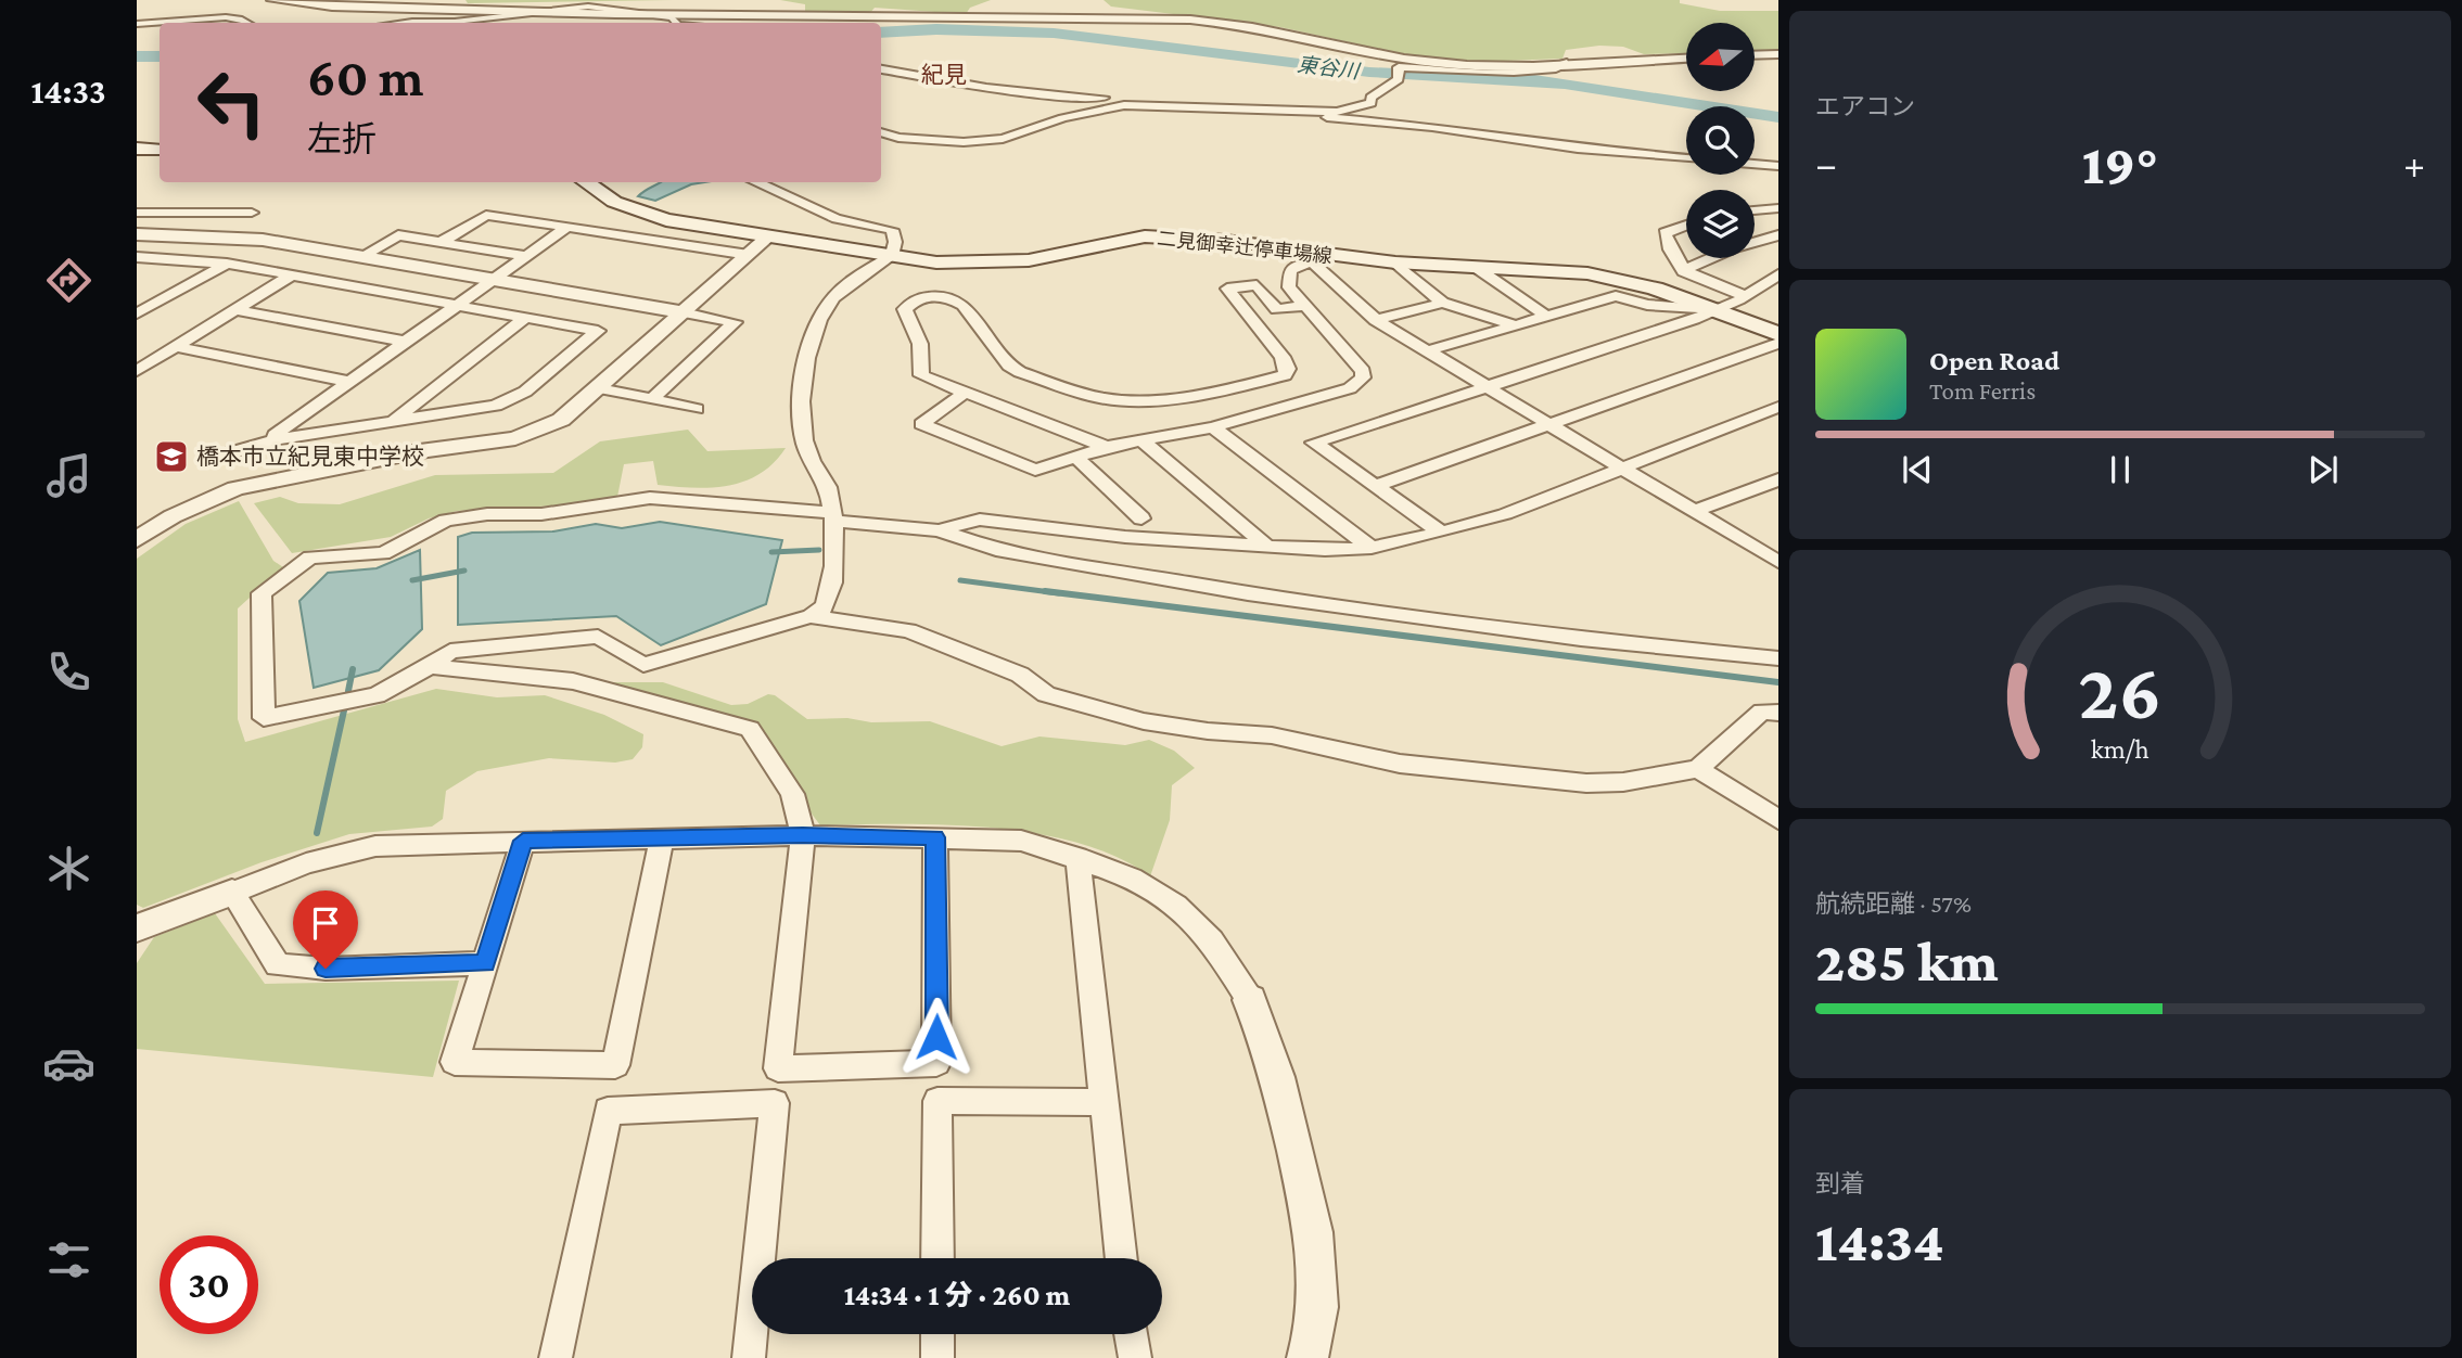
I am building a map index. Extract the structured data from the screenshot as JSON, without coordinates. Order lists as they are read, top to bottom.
{
  "streets": {
    "main road": ["二見御幸辻停車場線"]
  },
  "districts": ["紀見"],
  "water": ["東谷川"],
  "places": {
    "school or university": ["橋本市立紀見東中学校"]
  },
  "north": "left",
  "page": {
    "tabs": "14:33",
    "tile": [
      "エアコン",
      ["航続距離 · 57%", "285 km"],
      ["到着", "14:34"]
    ],
    "turn": ["60 m", "左折"],
    "heat": ["−", "19°", "+"],
    "song": ["Open Road", "Tom Ferris"],
    "limit": "30",
    "trip": "14:34 · 1 分 · 260 m",
    "gauge": ["26", "km/h"]
  }
}
